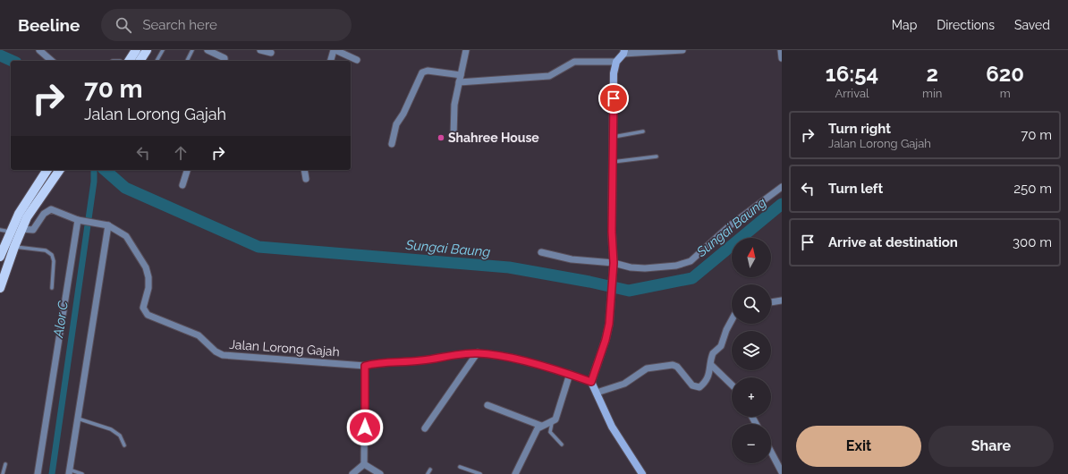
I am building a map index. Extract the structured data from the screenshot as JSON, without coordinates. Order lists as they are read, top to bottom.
{
  "streets": {
    "street": ["Jalan Lorong Gajah"]
  },
  "water": ["Sungai Baung", "Alor C"],
  "places": ["Shahree House"],
  "north": "top",
  "page": {
    "header": "Beeline",
    "search": "Search here",
    "nav": ["Map", "Directions", "Saved"],
    "eta": [
      "16:54",
      "Arrival",
      "2",
      "min",
      "620",
      "m"
    ],
    "turn": ["70 m", "Jalan Lorong Gajah"],
    "list": [
      {
        "name": "Turn right",
        "note": "Jalan Lorong Gajah",
        "value": "70 m"
      },
      {
        "name": "Turn left",
        "value": "250 m"
      },
      {
        "name": "Arrive at destination",
        "value": "300 m"
      }
    ],
    "map_buttons": ["+", "−"],
    "buttons": ["Exit", "Share"]
  }
}
